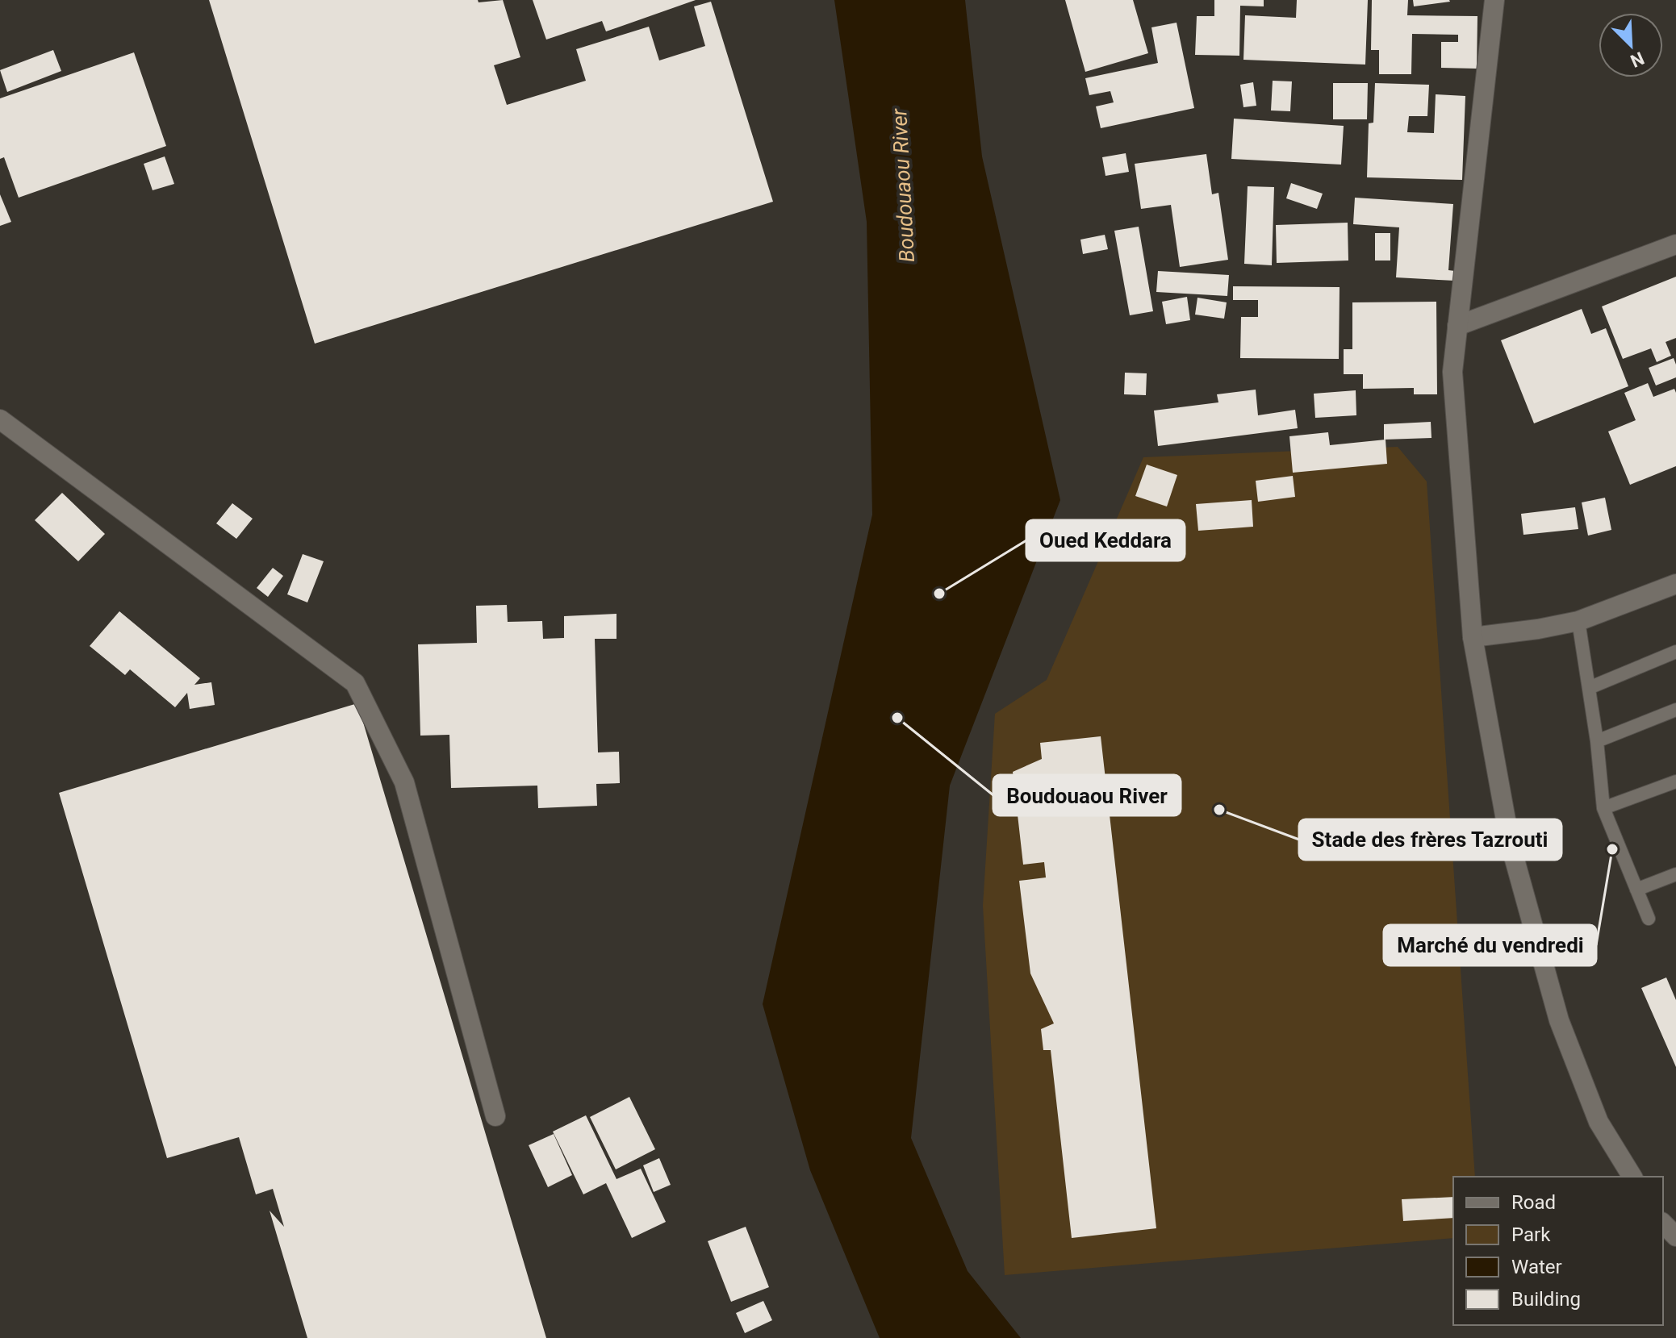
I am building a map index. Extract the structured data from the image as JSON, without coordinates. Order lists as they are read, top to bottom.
{
  "water": ["Boudouaou River"],
  "places": [
    "Oued Keddara",
    "Boudouaou River",
    "Stade des frères Tazrouti",
    "Marché du vendredi"
  ],
  "legend": [
    "Road",
    "Park",
    "Water",
    "Building"
  ],
  "north": "bottom right"
}
